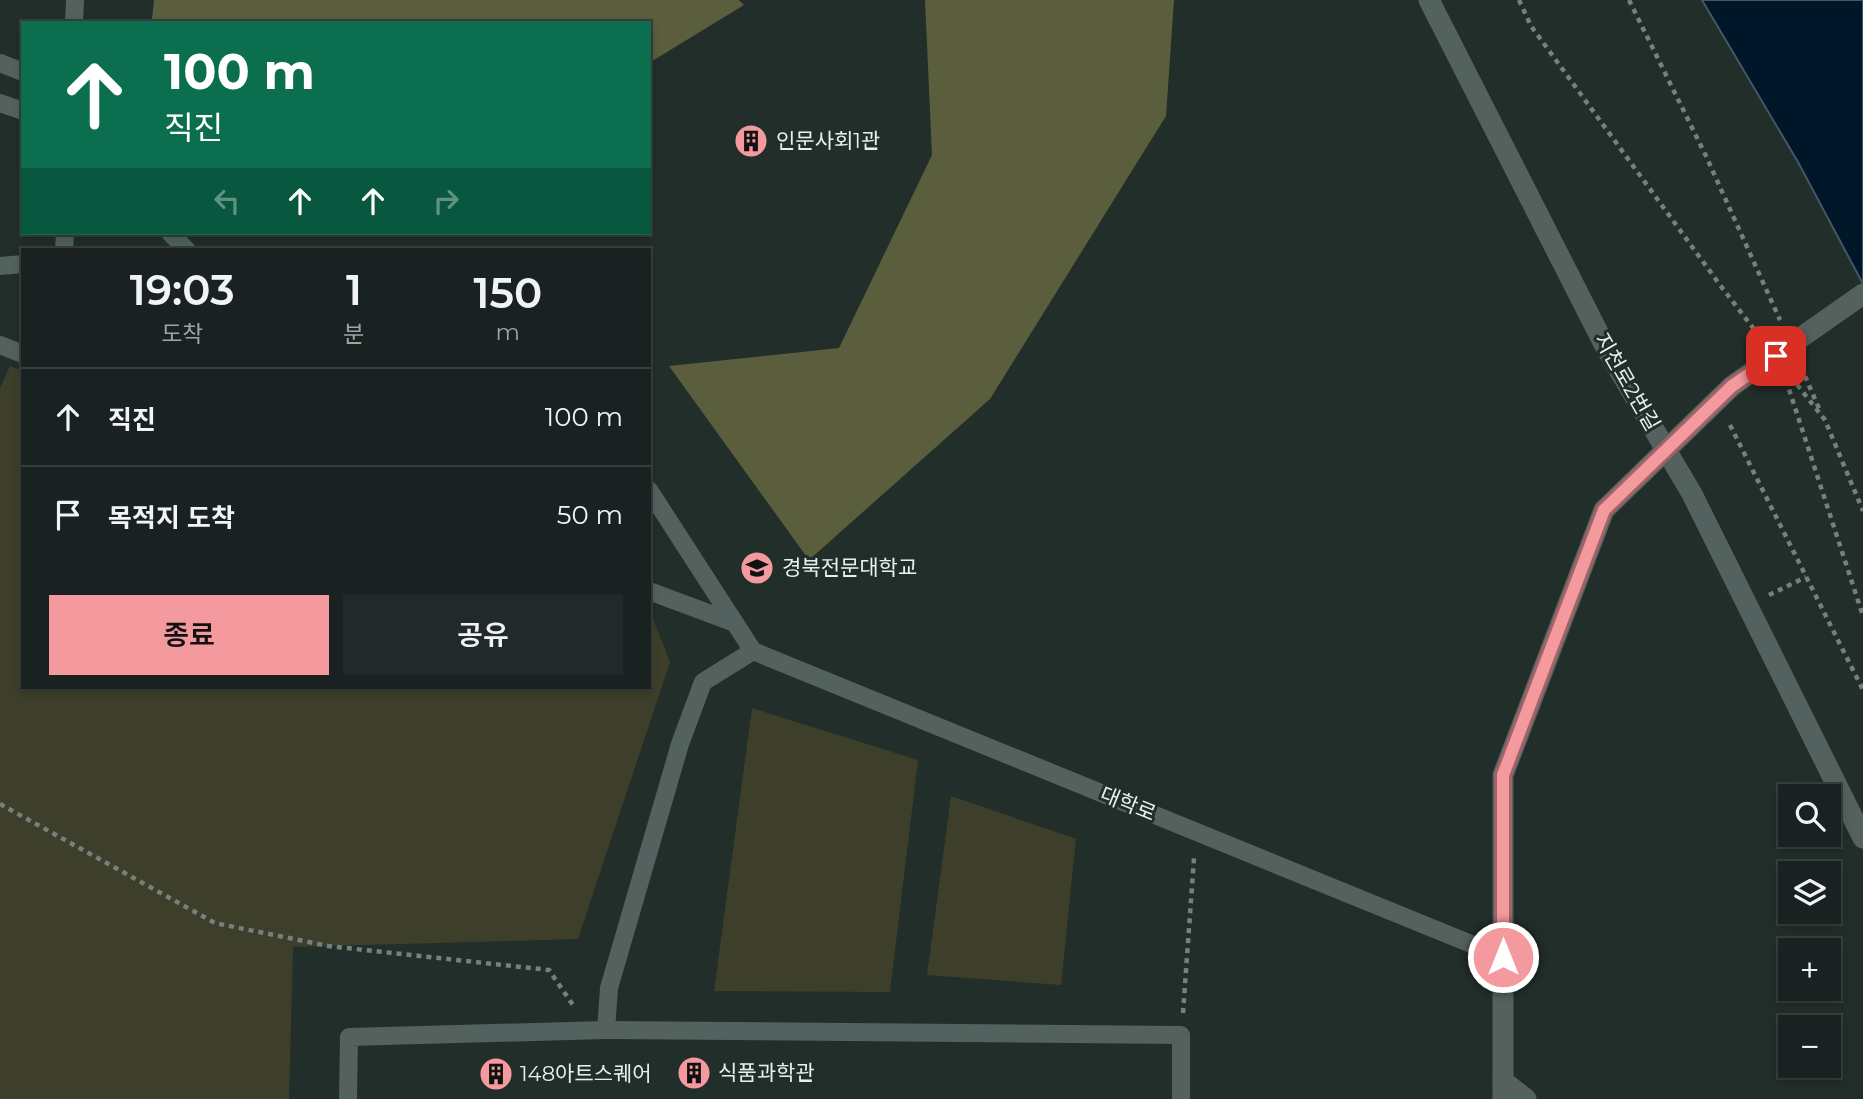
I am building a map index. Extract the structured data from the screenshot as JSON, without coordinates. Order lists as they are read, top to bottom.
{
  "streets": {
    "street": ["지천로2번길"],
    "lane": ["대학로"]
  },
  "places": {
    "building": ["인문사회1관", "식품과학관", "148아트스퀘어"],
    "school or university": ["경북전문대학교"]
  },
  "page": {
    "turn": ["100 m", "직진"],
    "eta": [
      "19:03",
      "도착",
      "1",
      "분",
      "150",
      "m"
    ],
    "list": [
      {
        "name": "직진",
        "value": "100 m"
      },
      {
        "name": "목적지 도착",
        "value": "50 m"
      }
    ],
    "buttons": ["종료", "공유"],
    "map_buttons": ["+", "−"]
  }
}
